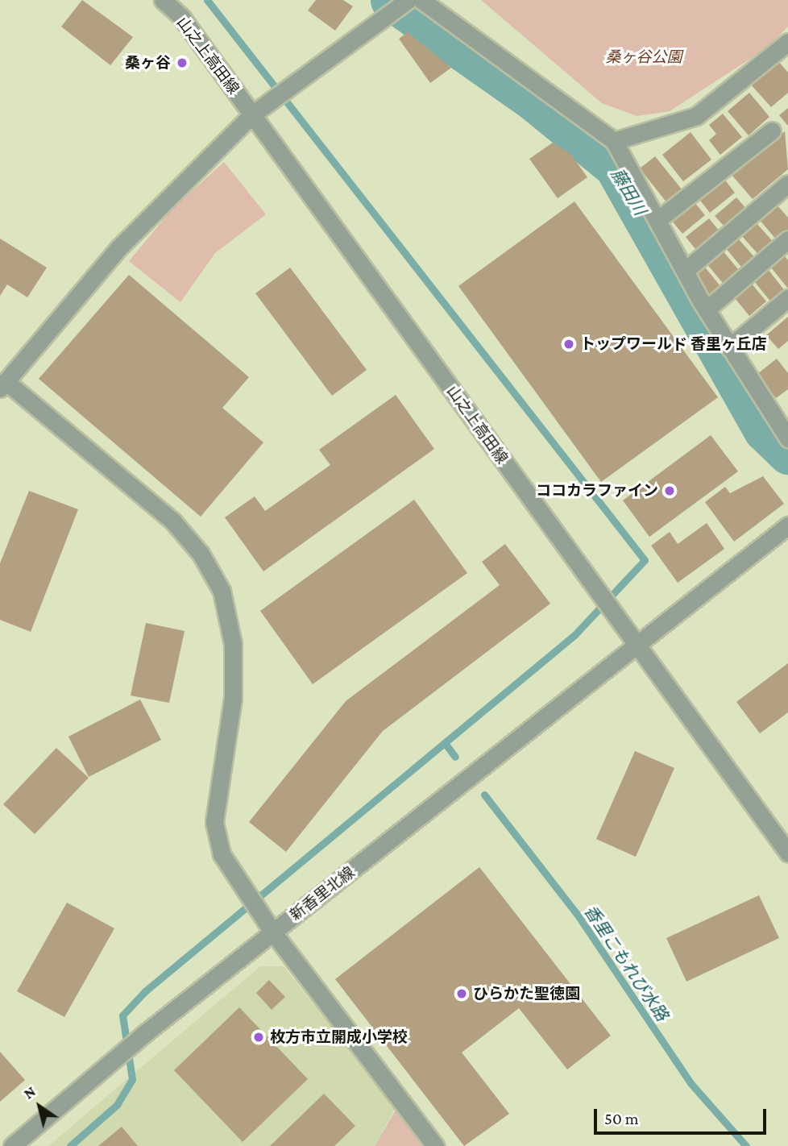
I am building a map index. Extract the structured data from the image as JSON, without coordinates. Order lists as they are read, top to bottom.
{
  "streets": {
    "street": ["山之上高田線", "新香里北線"]
  },
  "crossings": [
    ["山之上高田線", "新香里北線"]
  ],
  "water": ["藤田川", "香里こもれび水路"],
  "parks": ["桑ヶ谷公園"],
  "places": [
    "桑ヶ谷",
    "トップワールド 香里ヶ丘店",
    "ココカラファイン",
    "ひらかた聖徳園",
    "枚方市立開成小学校"
  ],
  "scale_bar": "50 m",
  "north": "top left"
}
